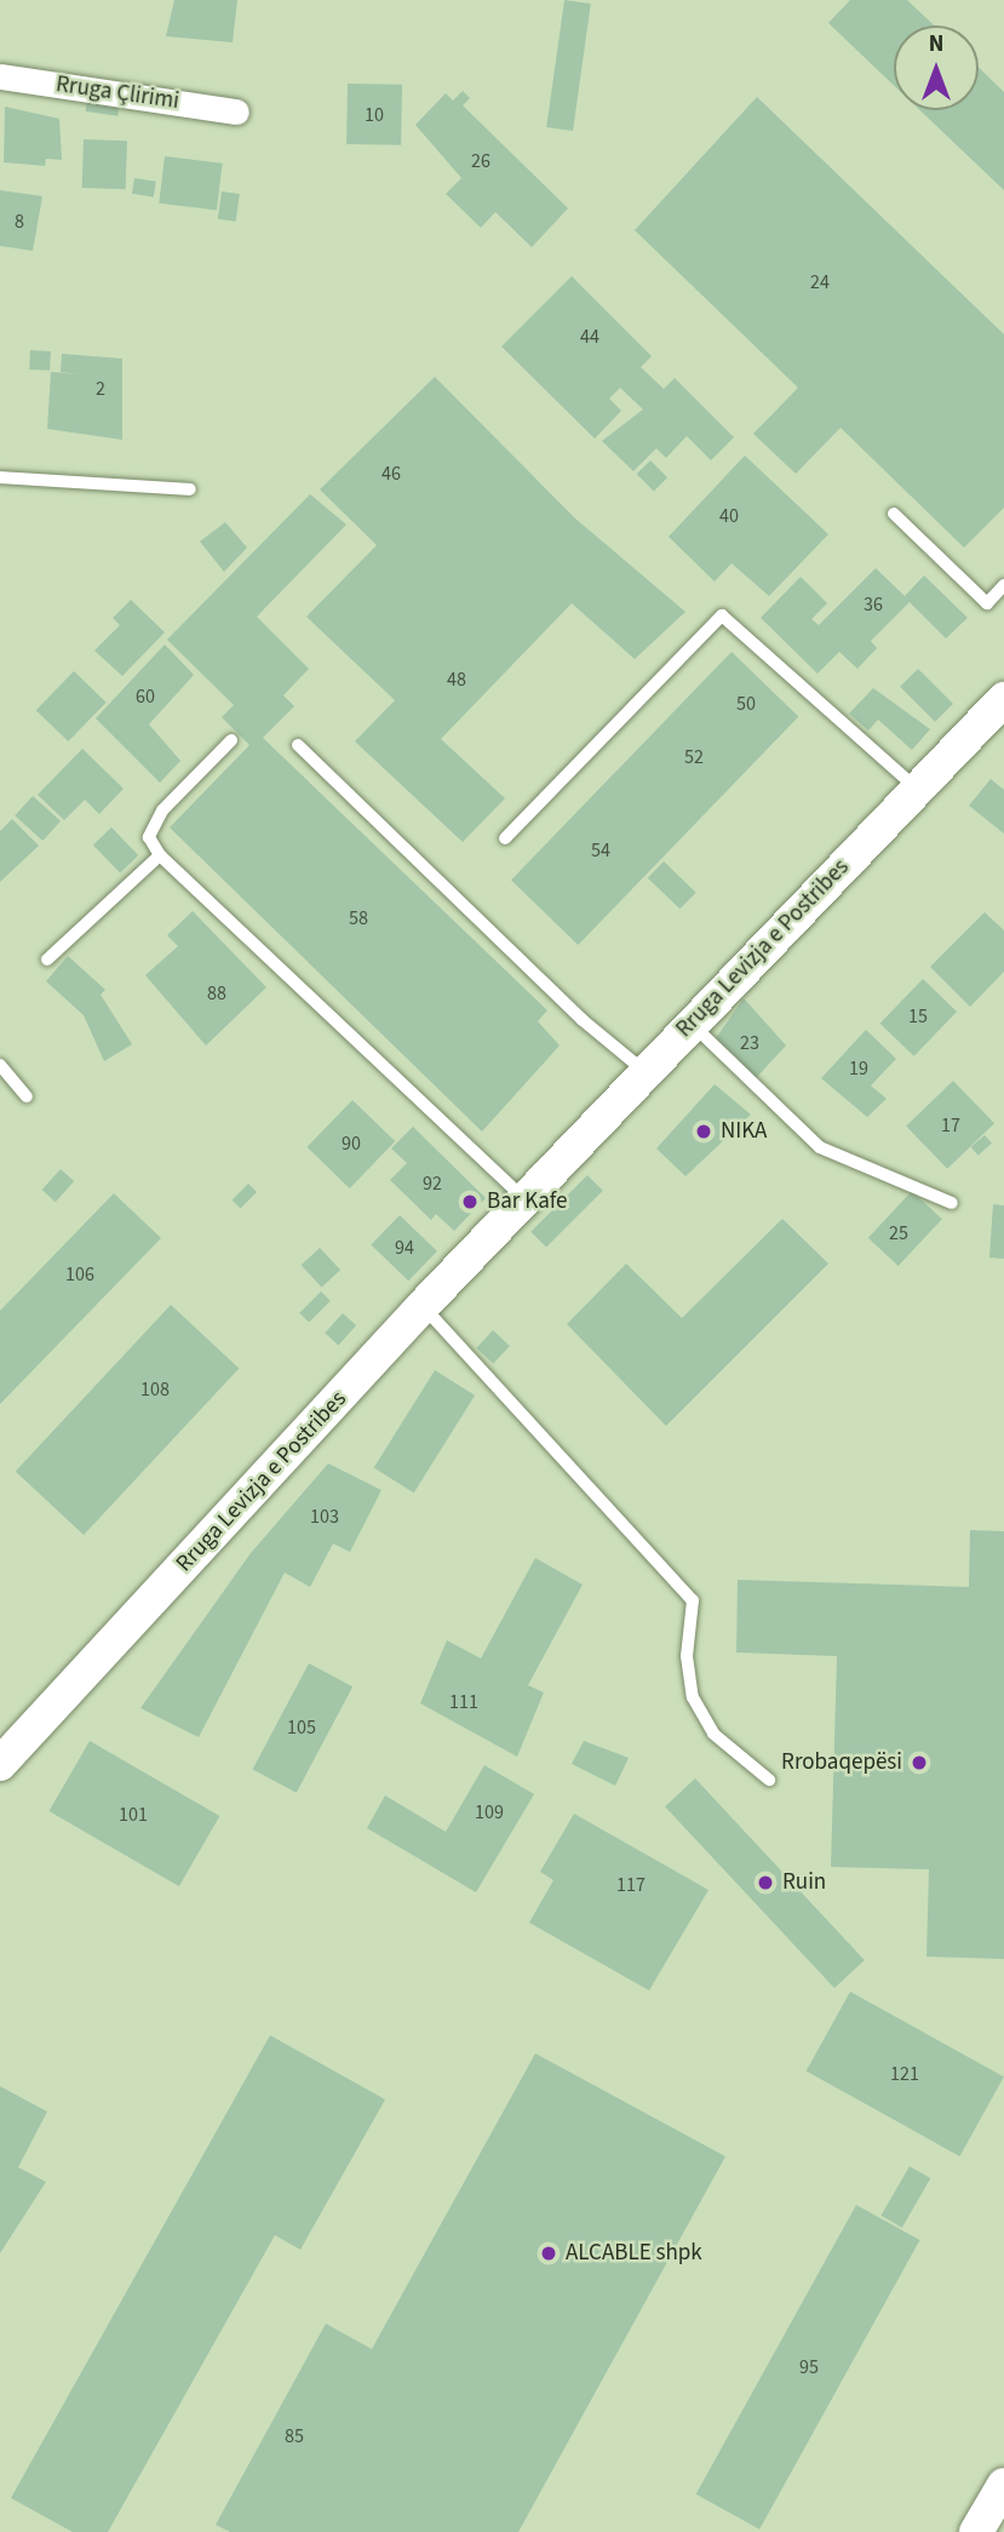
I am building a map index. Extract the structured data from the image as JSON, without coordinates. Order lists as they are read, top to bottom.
{
  "streets": {
    "street": ["Rruga Çlirimi", "Rruga Levizja e Postribes"]
  },
  "places": [
    "NIKA",
    "Bar Kafe",
    "Rrobaqepësi",
    "Ruin",
    "ALCABLE shpk"
  ],
  "house_numbers": [
    "10",
    "26",
    "8",
    "24",
    "44",
    "2",
    "46",
    "40",
    "36",
    "48",
    "60",
    "50",
    "52",
    "54",
    "58",
    "88",
    "15",
    "23",
    "19",
    "17",
    "90",
    "92",
    "25",
    "94",
    "106",
    "108",
    "103",
    "111",
    "105",
    "109",
    "101",
    "117",
    "121",
    "95",
    "85"
  ],
  "north": "top"
}
